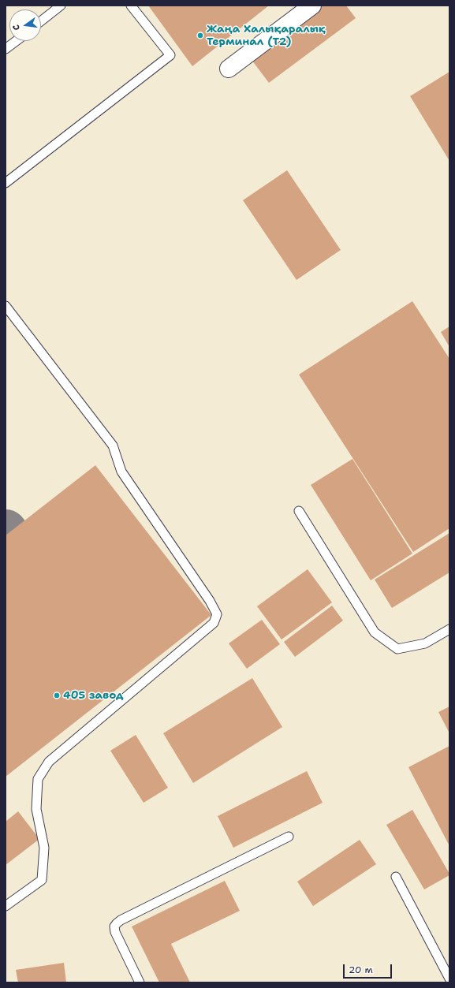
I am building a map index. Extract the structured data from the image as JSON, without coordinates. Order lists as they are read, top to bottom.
{
  "places": ["Жаңа Халықаралық Терминал (Т2)", "405 завод"],
  "scale_bar": "20 m",
  "north": "left"
}
